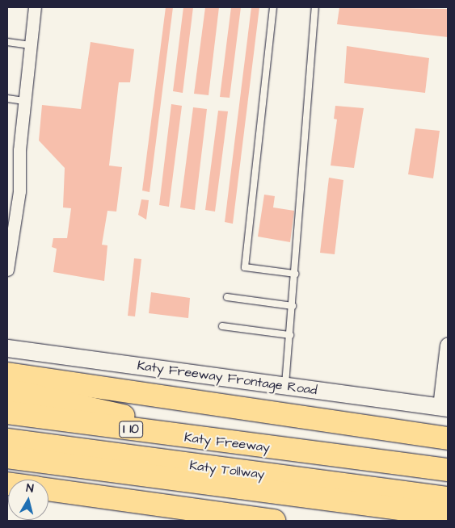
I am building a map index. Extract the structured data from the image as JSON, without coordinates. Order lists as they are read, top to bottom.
{
  "streets": {
    "highway": ["I 10", "Katy Freeway", "Katy Tollway"],
    "main road": ["Katy Freeway Frontage Road"]
  },
  "north": "top"
}
